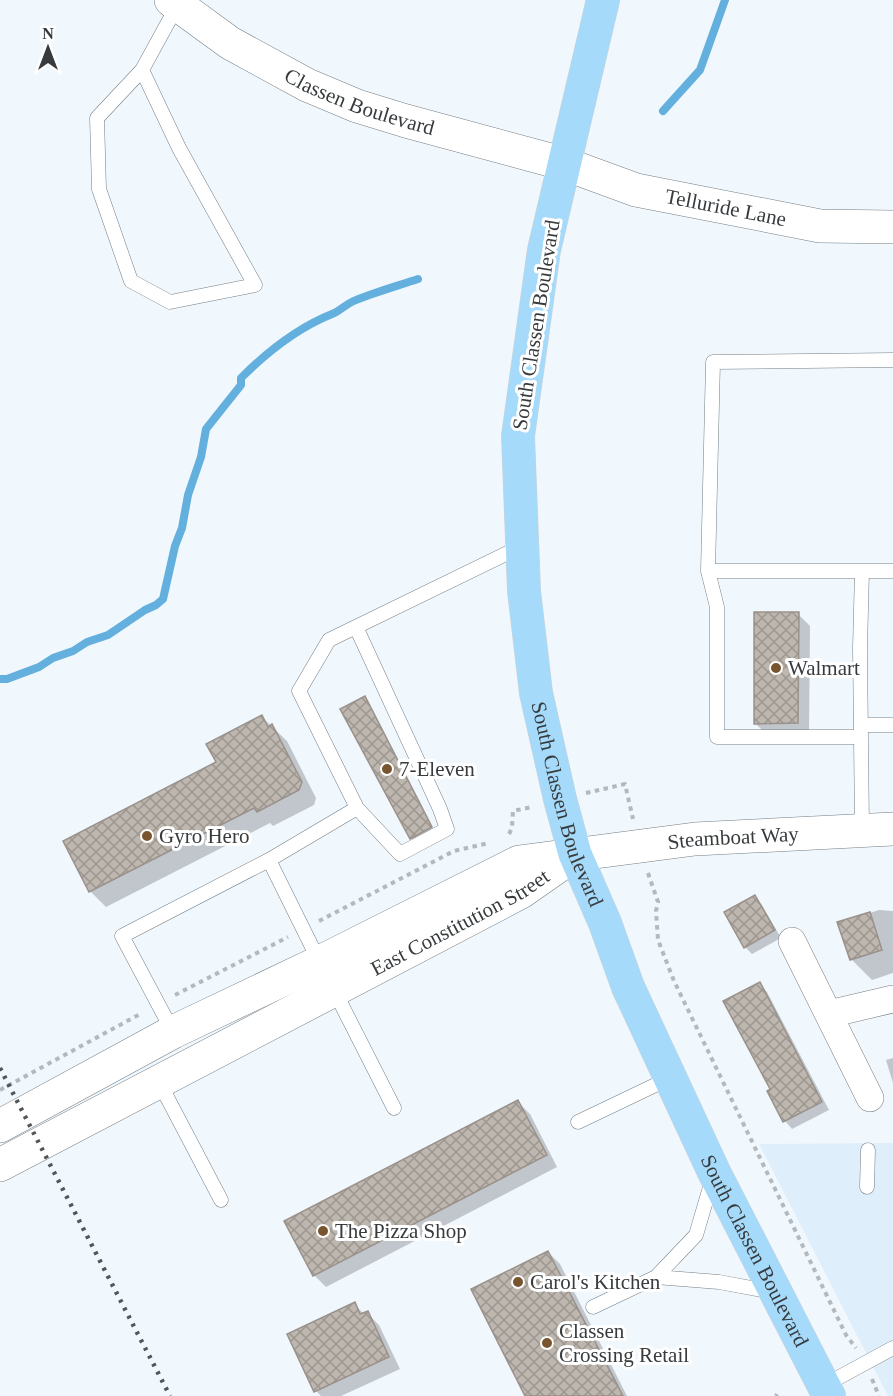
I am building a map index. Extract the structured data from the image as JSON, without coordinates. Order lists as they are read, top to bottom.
{
  "streets": {
    "main road": ["South Classen Boulevard"],
    "street": [
      "Classen Boulevard",
      "Telluride Lane",
      "Steamboat Way",
      "East Constitution Street"
    ]
  },
  "crossings": [
    ["Classen Boulevard", "Telluride Lane"],
    ["Classen Boulevard", "South Classen Boulevard"],
    ["Telluride Lane", "South Classen Boulevard"],
    ["South Classen Boulevard", "Steamboat Way"],
    ["South Classen Boulevard", "East Constitution Street"],
    ["Steamboat Way", "East Constitution Street"]
  ],
  "places": [
    "Walmart",
    "7-Eleven",
    "Gyro Hero",
    "The Pizza Shop",
    "Carol's Kitchen",
    "Classen Crossing Retail"
  ],
  "north": "top"
}
